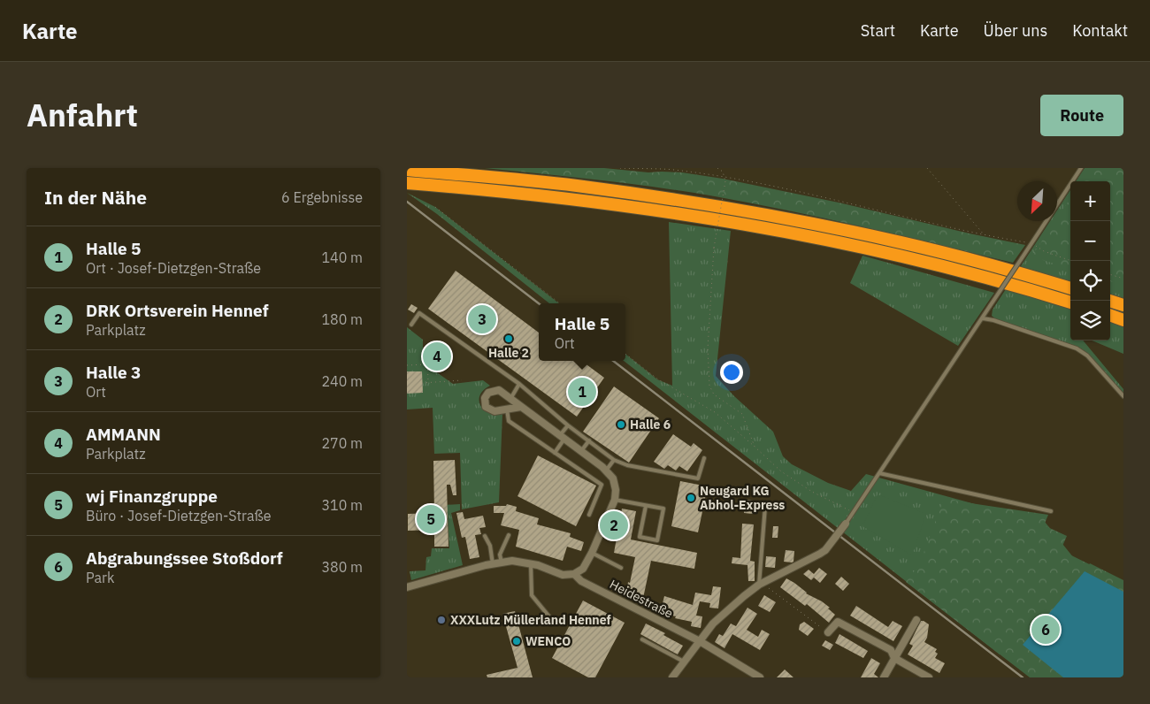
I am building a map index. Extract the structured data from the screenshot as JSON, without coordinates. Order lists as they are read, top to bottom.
{
  "streets": {
    "street": ["Heidestraße"]
  },
  "places": [
    "Halle 2",
    "Halle 6",
    "Neugard KG Abhol-Express",
    "XXXLutz Müllerland Hennef",
    "WENCO"
  ],
  "north": "bottom left",
  "page": {
    "header": "Karte",
    "nav": [
      "Start",
      "Karte",
      "Über uns",
      "Kontakt"
    ],
    "title": "Anfahrt",
    "buttons": "Route",
    "heading": ["In der Nähe", "6 Ergebnisse"],
    "map_buttons": ["+", "−"],
    "list": [
      {
        "mark": "1",
        "name": "Halle 5",
        "note": "Ort · Josef-Dietzgen-Straße",
        "value": "140 m"
      },
      {
        "mark": "2",
        "name": "DRK Ortsverein Hennef",
        "note": "Parkplatz",
        "value": "180 m"
      },
      {
        "mark": "3",
        "name": "Halle 3",
        "note": "Ort",
        "value": "240 m"
      },
      {
        "mark": "4",
        "name": "AMMANN",
        "note": "Parkplatz",
        "value": "270 m"
      },
      {
        "mark": "5",
        "name": "wj Finanzgruppe",
        "note": "Büro · Josef-Dietzgen-Straße",
        "value": "310 m"
      },
      {
        "mark": "6",
        "name": "Abgrabungssee Stoßdorf",
        "note": "Park",
        "value": "380 m"
      }
    ],
    "popup": ["Halle 5", "Ort"],
    "pins": [
      "3",
      "4",
      "1",
      "5",
      "2",
      "6"
    ]
  }
}
